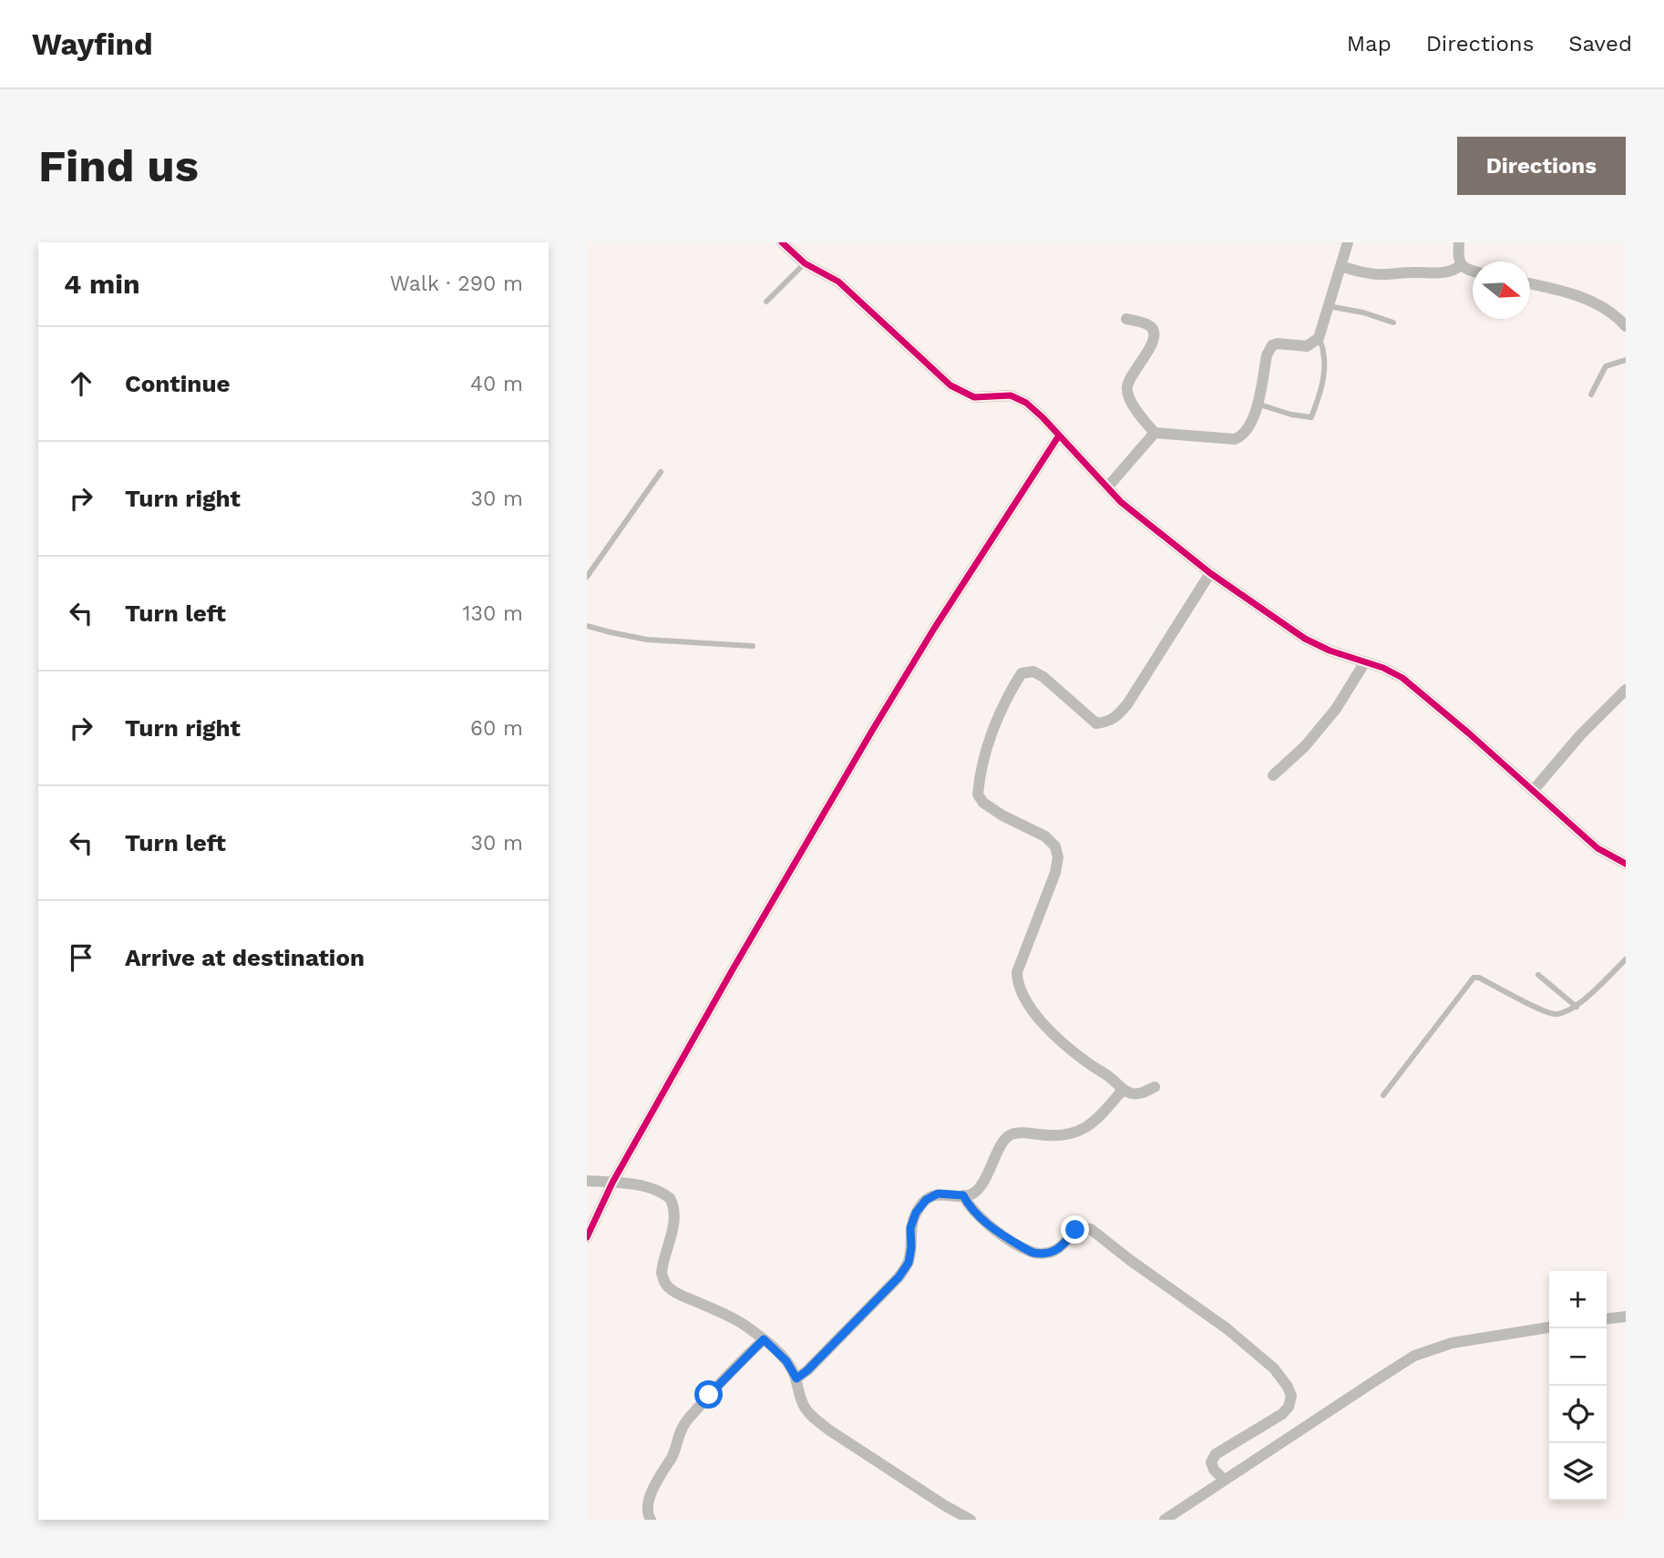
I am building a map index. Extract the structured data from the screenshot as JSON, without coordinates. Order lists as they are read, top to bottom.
{
  "north": "right",
  "page": {
    "header": "Wayfind",
    "nav": ["Map", "Directions", "Saved"],
    "buttons": "Directions",
    "title": "Find us",
    "heading": ["4 min", "Walk · 290 m"],
    "list": [
      ["Continue", "40 m"],
      ["Turn right", "30 m"],
      ["Turn left", "130 m"],
      ["Turn right", "60 m"],
      ["Turn left", "30 m"],
      "Arrive at destination"
    ],
    "map_buttons": ["+", "−"]
  }
}
